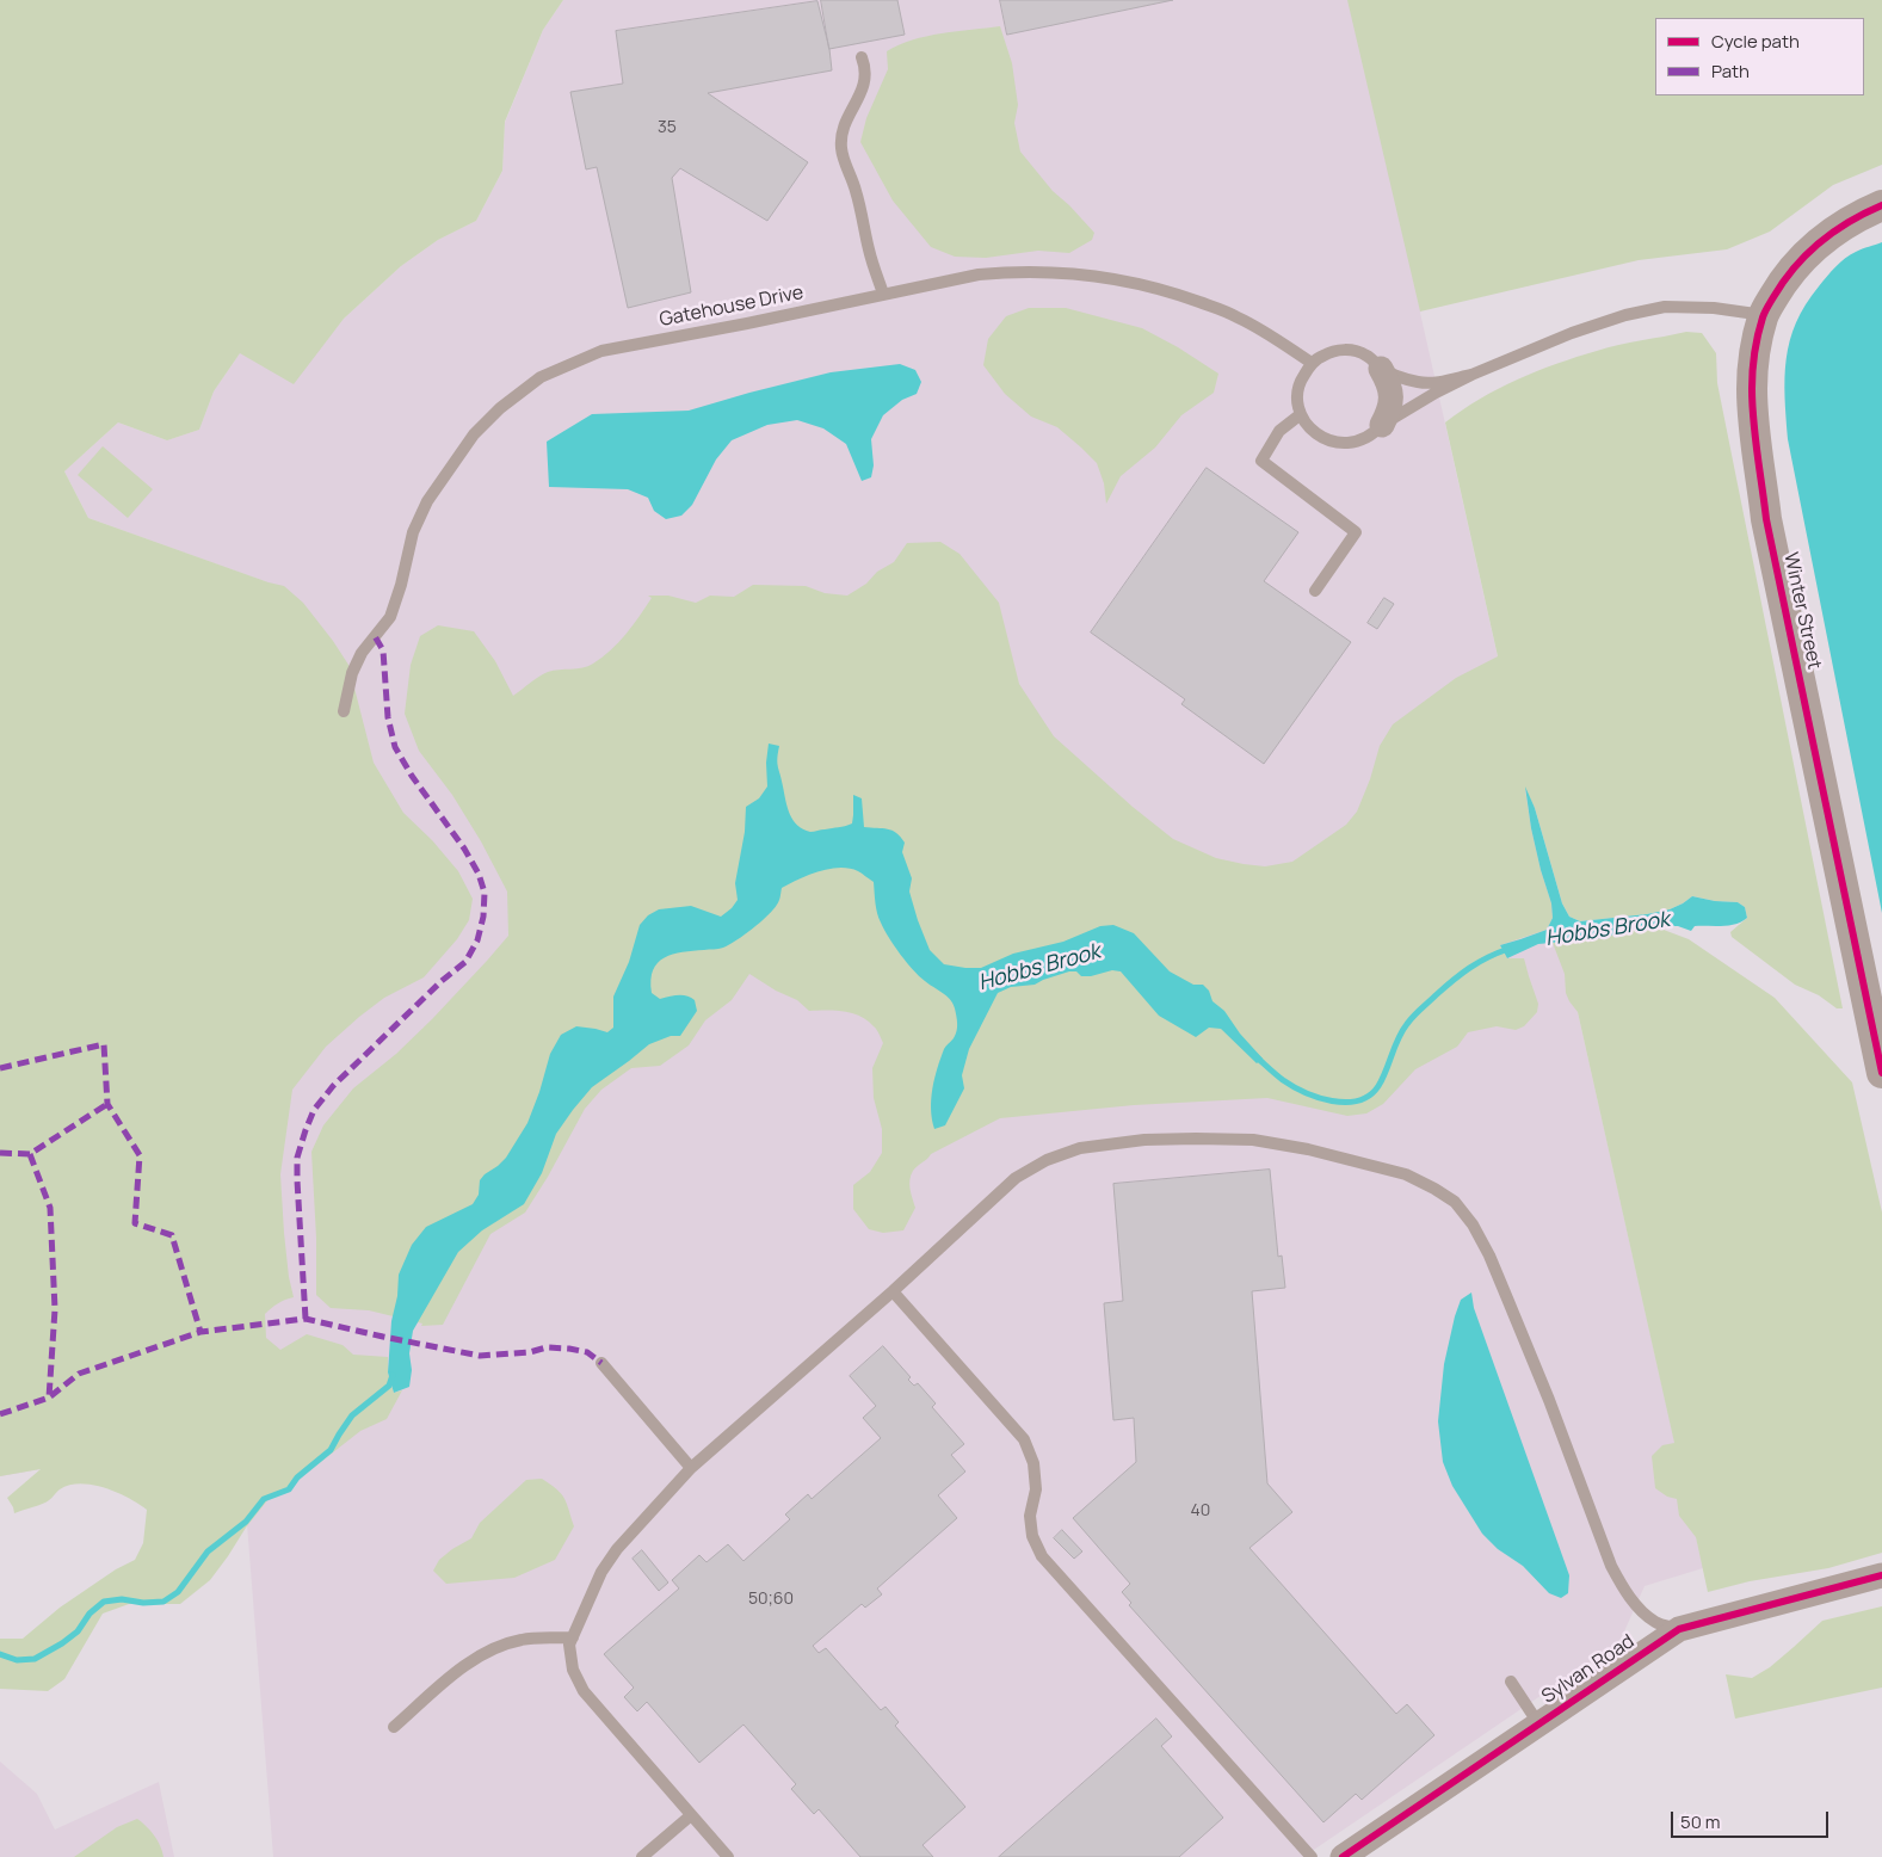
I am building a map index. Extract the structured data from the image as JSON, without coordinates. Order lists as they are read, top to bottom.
{
  "streets": {
    "street": ["Winter Street", "Sylvan Road"],
    "lane": ["Gatehouse Drive"]
  },
  "water": ["Hobbs Brook"],
  "house_numbers": ["35", "40", "50;60"],
  "legend": ["Cycle path", "Path"],
  "scale_bar": "50 m"
}
